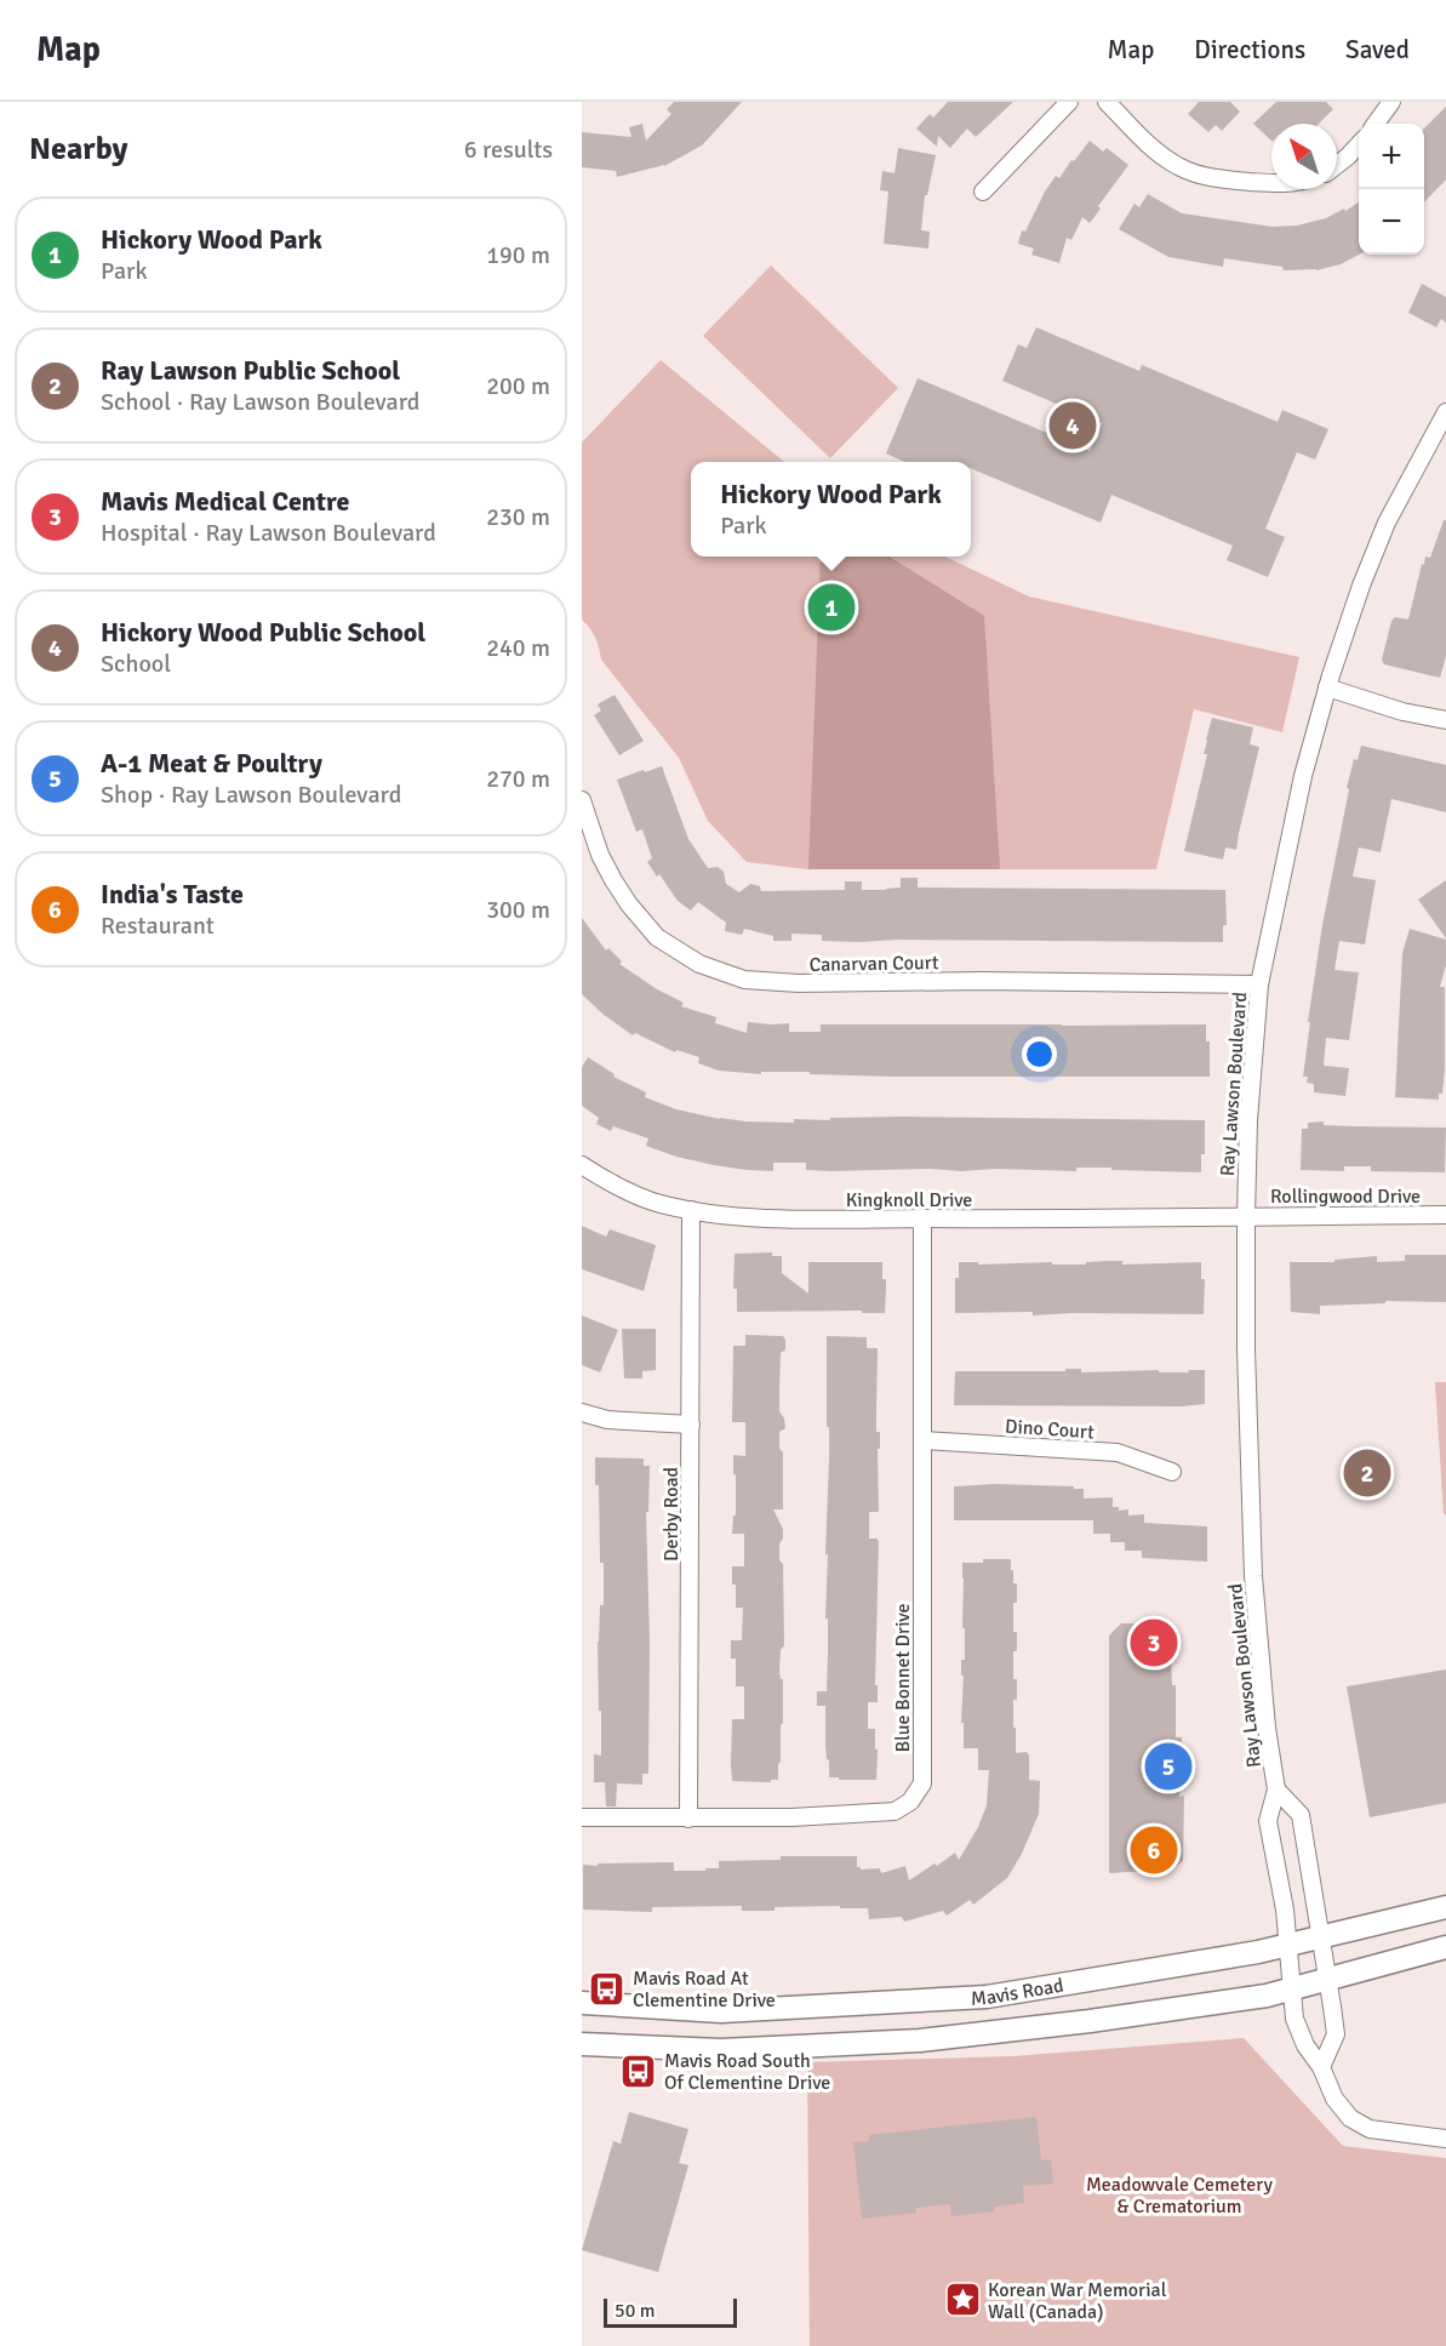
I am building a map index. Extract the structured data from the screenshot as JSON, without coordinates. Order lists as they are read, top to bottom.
{
  "streets": {
    "main road": ["Mavis Road"],
    "street": [
      "Canarvan Court",
      "Ray Lawson Boulevard",
      "Rollingwood Drive",
      "Kingknoll Drive",
      "Dino Court",
      "Derby Road",
      "Blue Bonnet Drive"
    ]
  },
  "crossings": [
    ["Canarvan Court", "Ray Lawson Boulevard"],
    ["Ray Lawson Boulevard", "Rollingwood Drive"],
    ["Ray Lawson Boulevard", "Kingknoll Drive"],
    ["Ray Lawson Boulevard", "Mavis Road"],
    ["Rollingwood Drive", "Kingknoll Drive"],
    ["Kingknoll Drive", "Derby Road"],
    ["Kingknoll Drive", "Blue Bonnet Drive"],
    ["Dino Court", "Blue Bonnet Drive"],
    ["Derby Road", "Blue Bonnet Drive"]
  ],
  "parks": ["Meadowvale Cemetery & Crematorium"],
  "places": {
    "bus stop": ["Mavis Road At Clementine Drive", "Mavis Road South Of Clementine Drive"],
    "place": ["Korean War Memorial Wall (Canada)"]
  },
  "scale_bar": "50 m",
  "north": "top left",
  "page": {
    "header": "Map",
    "nav": ["Map", "Directions", "Saved"],
    "heading": ["Nearby", "6 results"],
    "map_buttons": ["+", "−"],
    "list": [
      {
        "mark": "1",
        "name": "Hickory Wood Park",
        "note": "Park",
        "value": "190 m"
      },
      {
        "mark": "2",
        "name": "Ray Lawson Public School",
        "note": "School · Ray Lawson Boulevard",
        "value": "200 m"
      },
      {
        "mark": "3",
        "name": "Mavis Medical Centre",
        "note": "Hospital · Ray Lawson Boulevard",
        "value": "230 m"
      },
      {
        "mark": "4",
        "name": "Hickory Wood Public School",
        "note": "School",
        "value": "240 m"
      },
      {
        "mark": "5",
        "name": "A-1 Meat & Poultry",
        "note": "Shop · Ray Lawson Boulevard",
        "value": "270 m"
      },
      {
        "mark": "6",
        "name": "India's Taste",
        "note": "Restaurant",
        "value": "300 m"
      }
    ],
    "pins": [
      "4",
      "1",
      "2",
      "3",
      "5",
      "6"
    ],
    "popup": ["Hickory Wood Park", "Park"],
    "scale": "50 m"
  }
}
